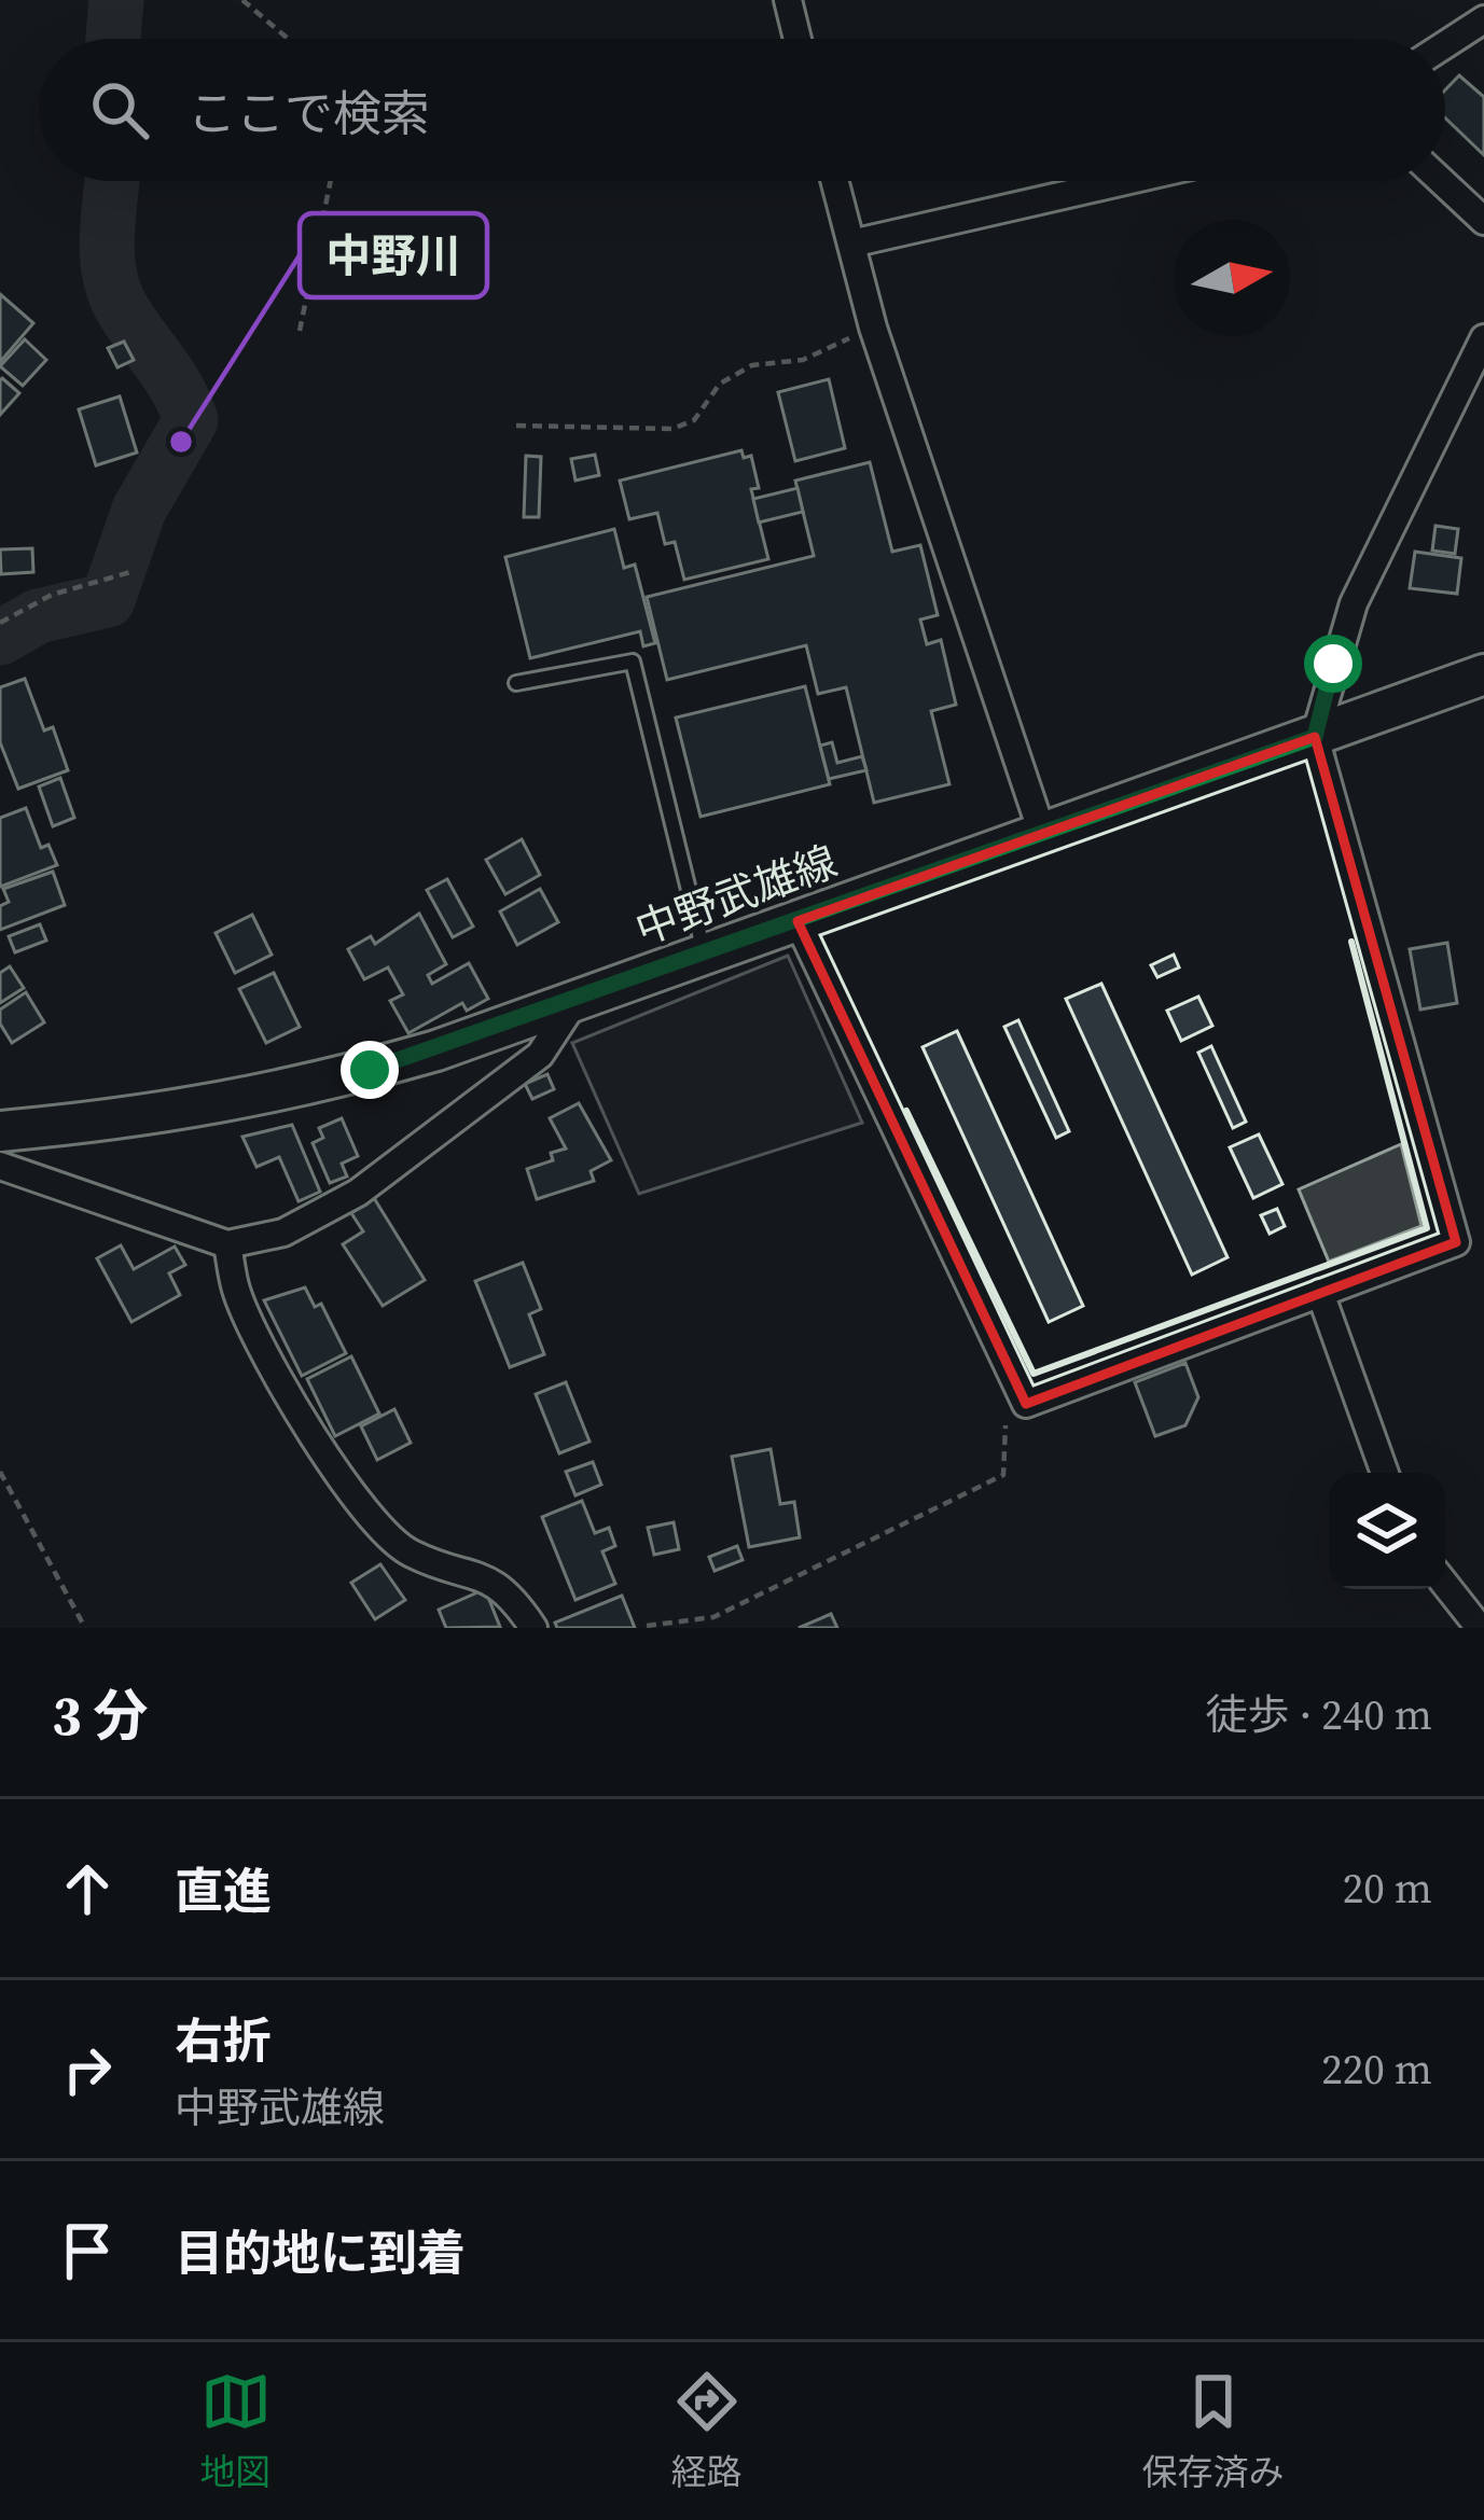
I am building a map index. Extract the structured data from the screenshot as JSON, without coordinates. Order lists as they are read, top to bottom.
{
  "streets": {
    "main road": ["中野武雄線"]
  },
  "places": ["中野川"],
  "north": "right",
  "page": {
    "search": "ここで検索",
    "heading": ["3 分", "徒歩 · 240 m"],
    "list": [
      ["直進", "20 m"],
      ["右折", "中野武雄線", "220 m"],
      "目的地に到着"
    ],
    "nav": ["地図", "経路", "保存済み"]
  }
}
